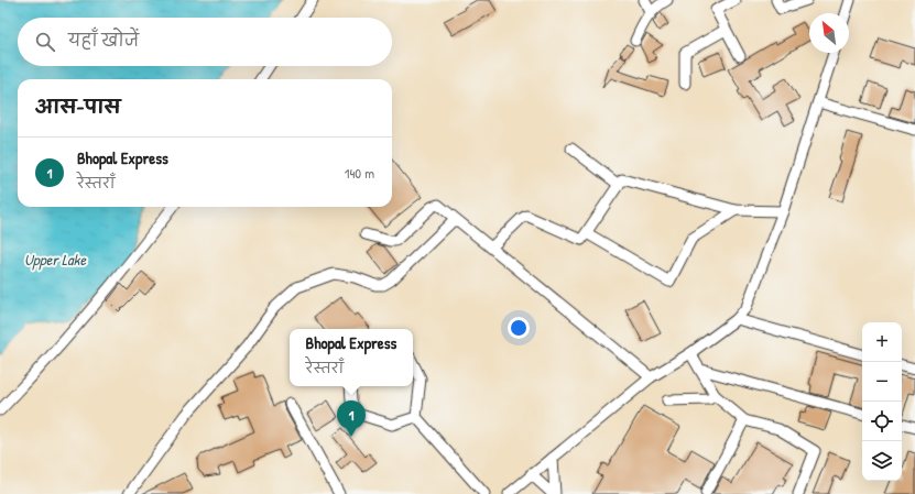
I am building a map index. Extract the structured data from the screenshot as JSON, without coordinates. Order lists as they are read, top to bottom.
{
  "water": ["Upper Lake"],
  "north": "top left",
  "page": {
    "search": "यहाँ खोजें",
    "heading": "आस-पास",
    "list": [
      {
        "mark": "1",
        "name": "Bhopal Express",
        "note": "रेस्तराँ",
        "value": "140 m"
      }
    ],
    "map_buttons": ["+", "−"],
    "popup": ["Bhopal Express", "रेस्तराँ"],
    "pins": "1"
  }
}
